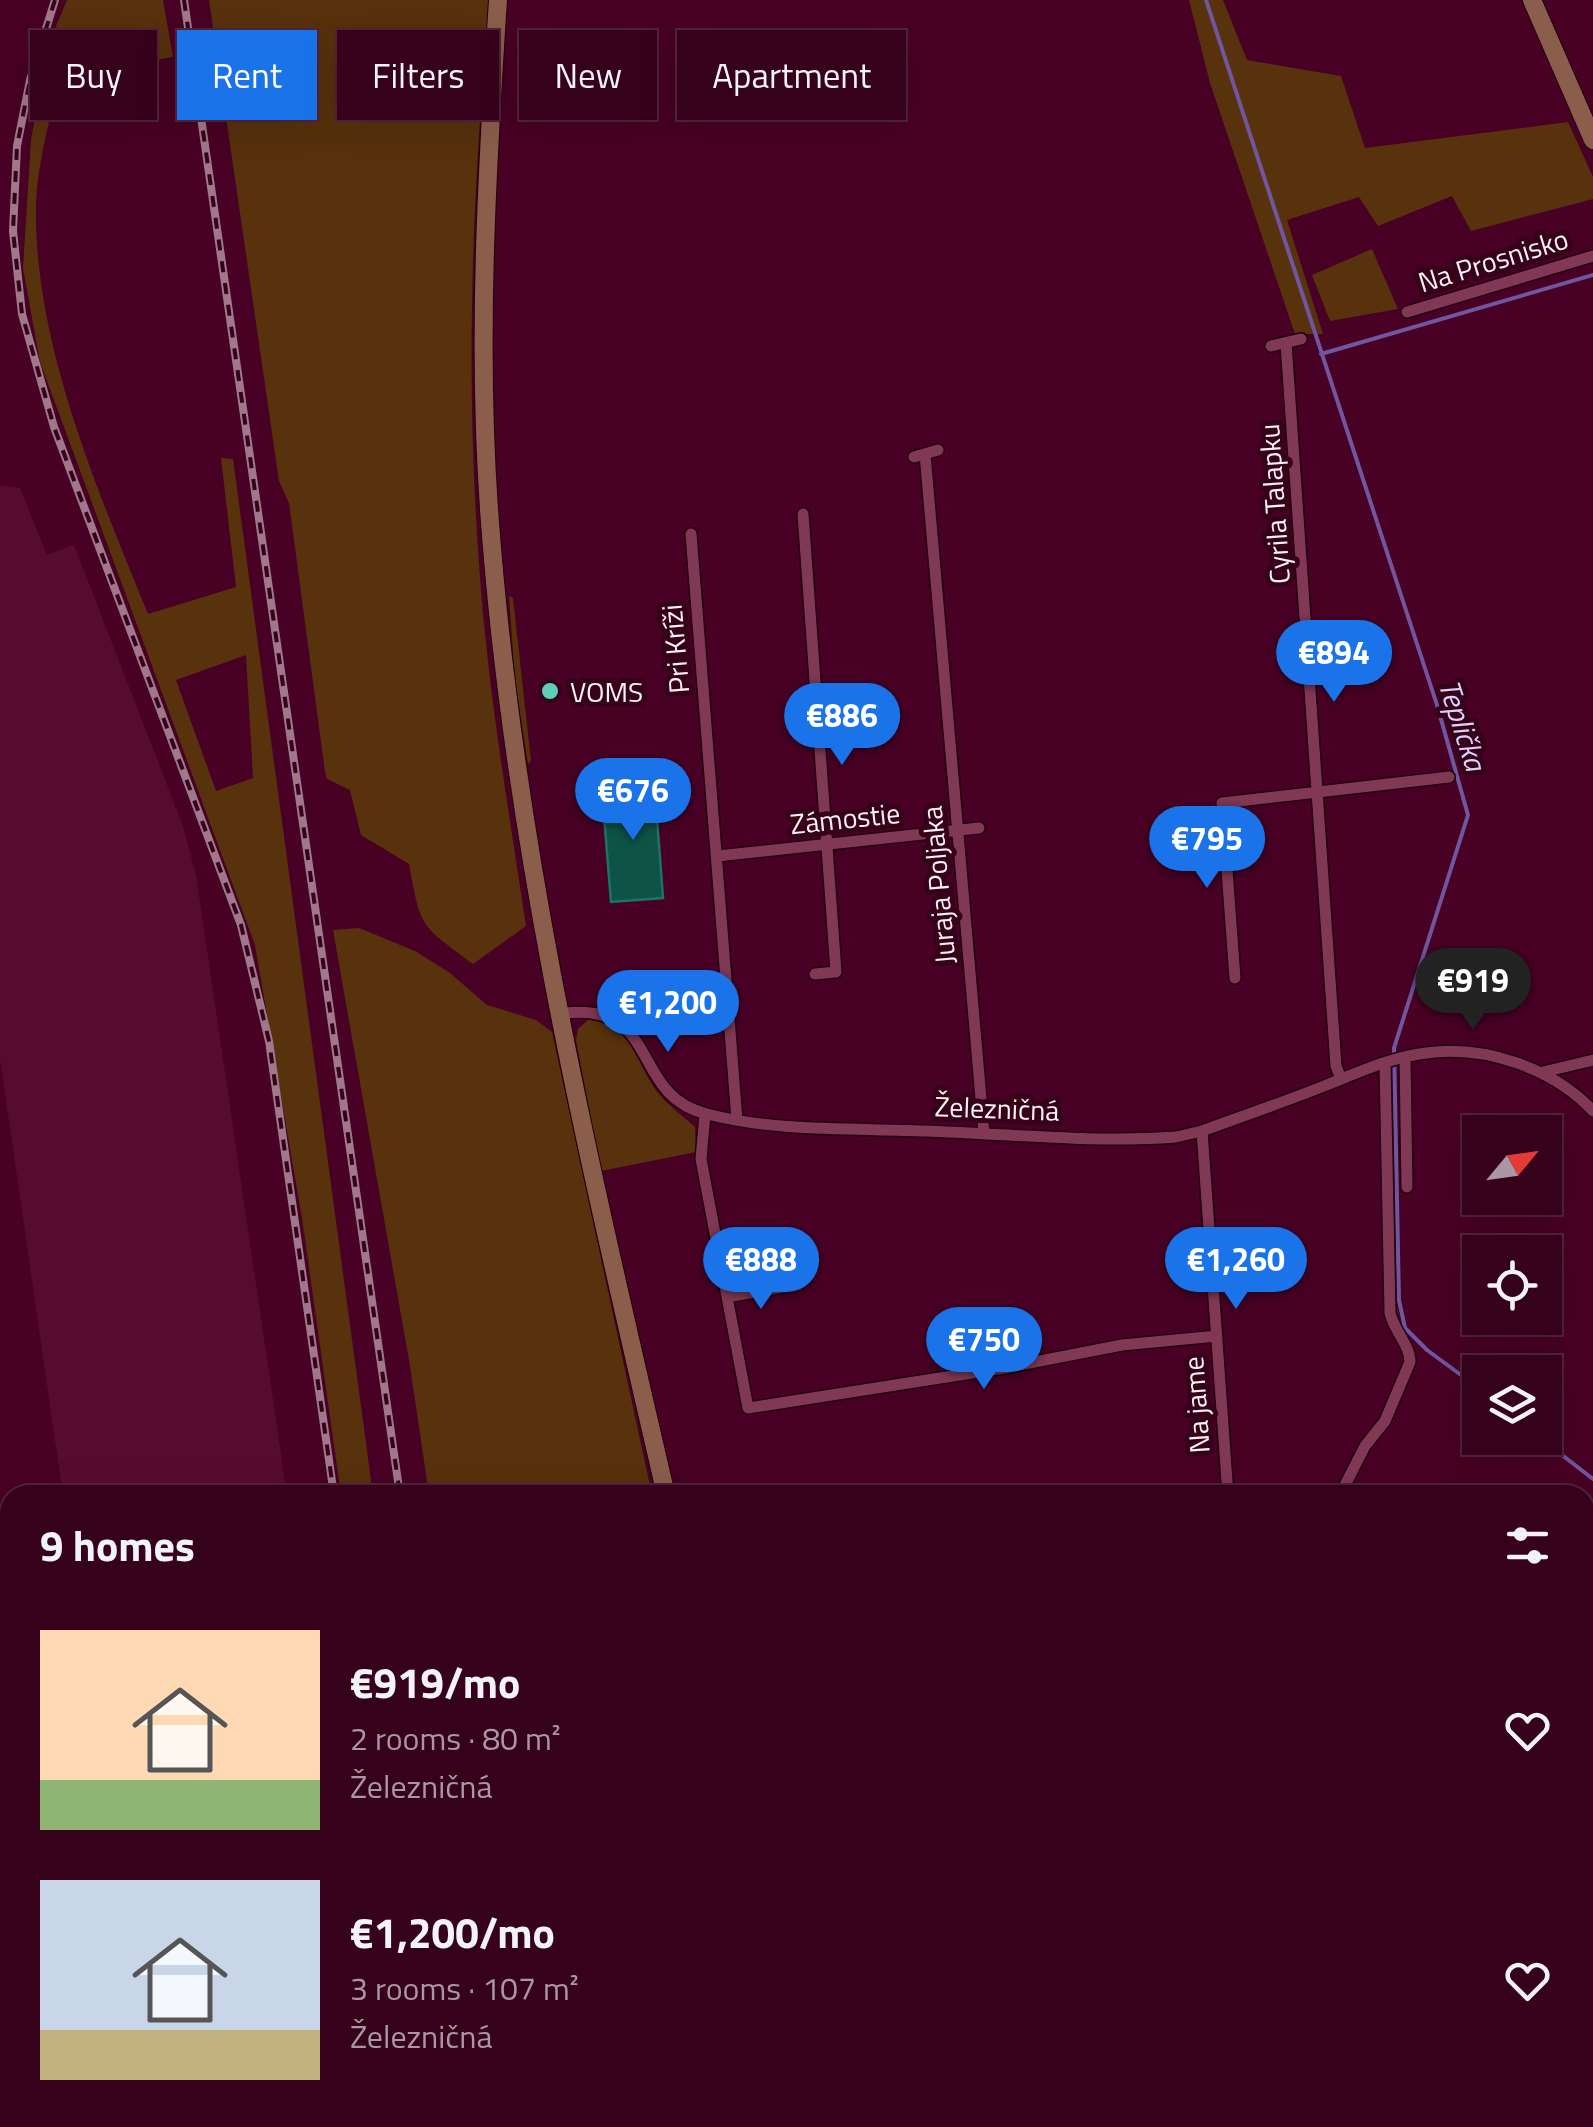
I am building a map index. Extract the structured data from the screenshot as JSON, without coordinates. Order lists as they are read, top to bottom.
{
  "streets": {
    "street": [
      "Na Prosnisko",
      "Cyrila Talapku",
      "Pri Kríži",
      "Zámostie",
      "Juraja Poljaka",
      "Železničná",
      "Na jame"
    ]
  },
  "crossings": [
    ["Cyrila Talapku", "Železničná"],
    ["Pri Kríži", "Zámostie"],
    ["Pri Kríži", "Železničná"],
    ["Zámostie", "Juraja Poljaka"],
    ["Juraja Poljaka", "Železničná"],
    ["Železničná", "Na jame"]
  ],
  "water": ["Teplička"],
  "places": ["VOMS"],
  "north": "top right",
  "page": {
    "chip": [
      "Buy",
      "Rent",
      "Filters",
      "New",
      "Apartment"
    ],
    "price": [
      "€894",
      "€886",
      "€676",
      "€795",
      "€919",
      "€1,200",
      "€888",
      "€1,260",
      "€750"
    ],
    "heading": "9 homes",
    "list": [
      {
        "name": "€919/mo",
        "note": "2 rooms · 80 m² · Železničná"
      },
      {
        "name": "€1,200/mo",
        "note": "3 rooms · 107 m² · Železničná"
      }
    ]
  }
}
